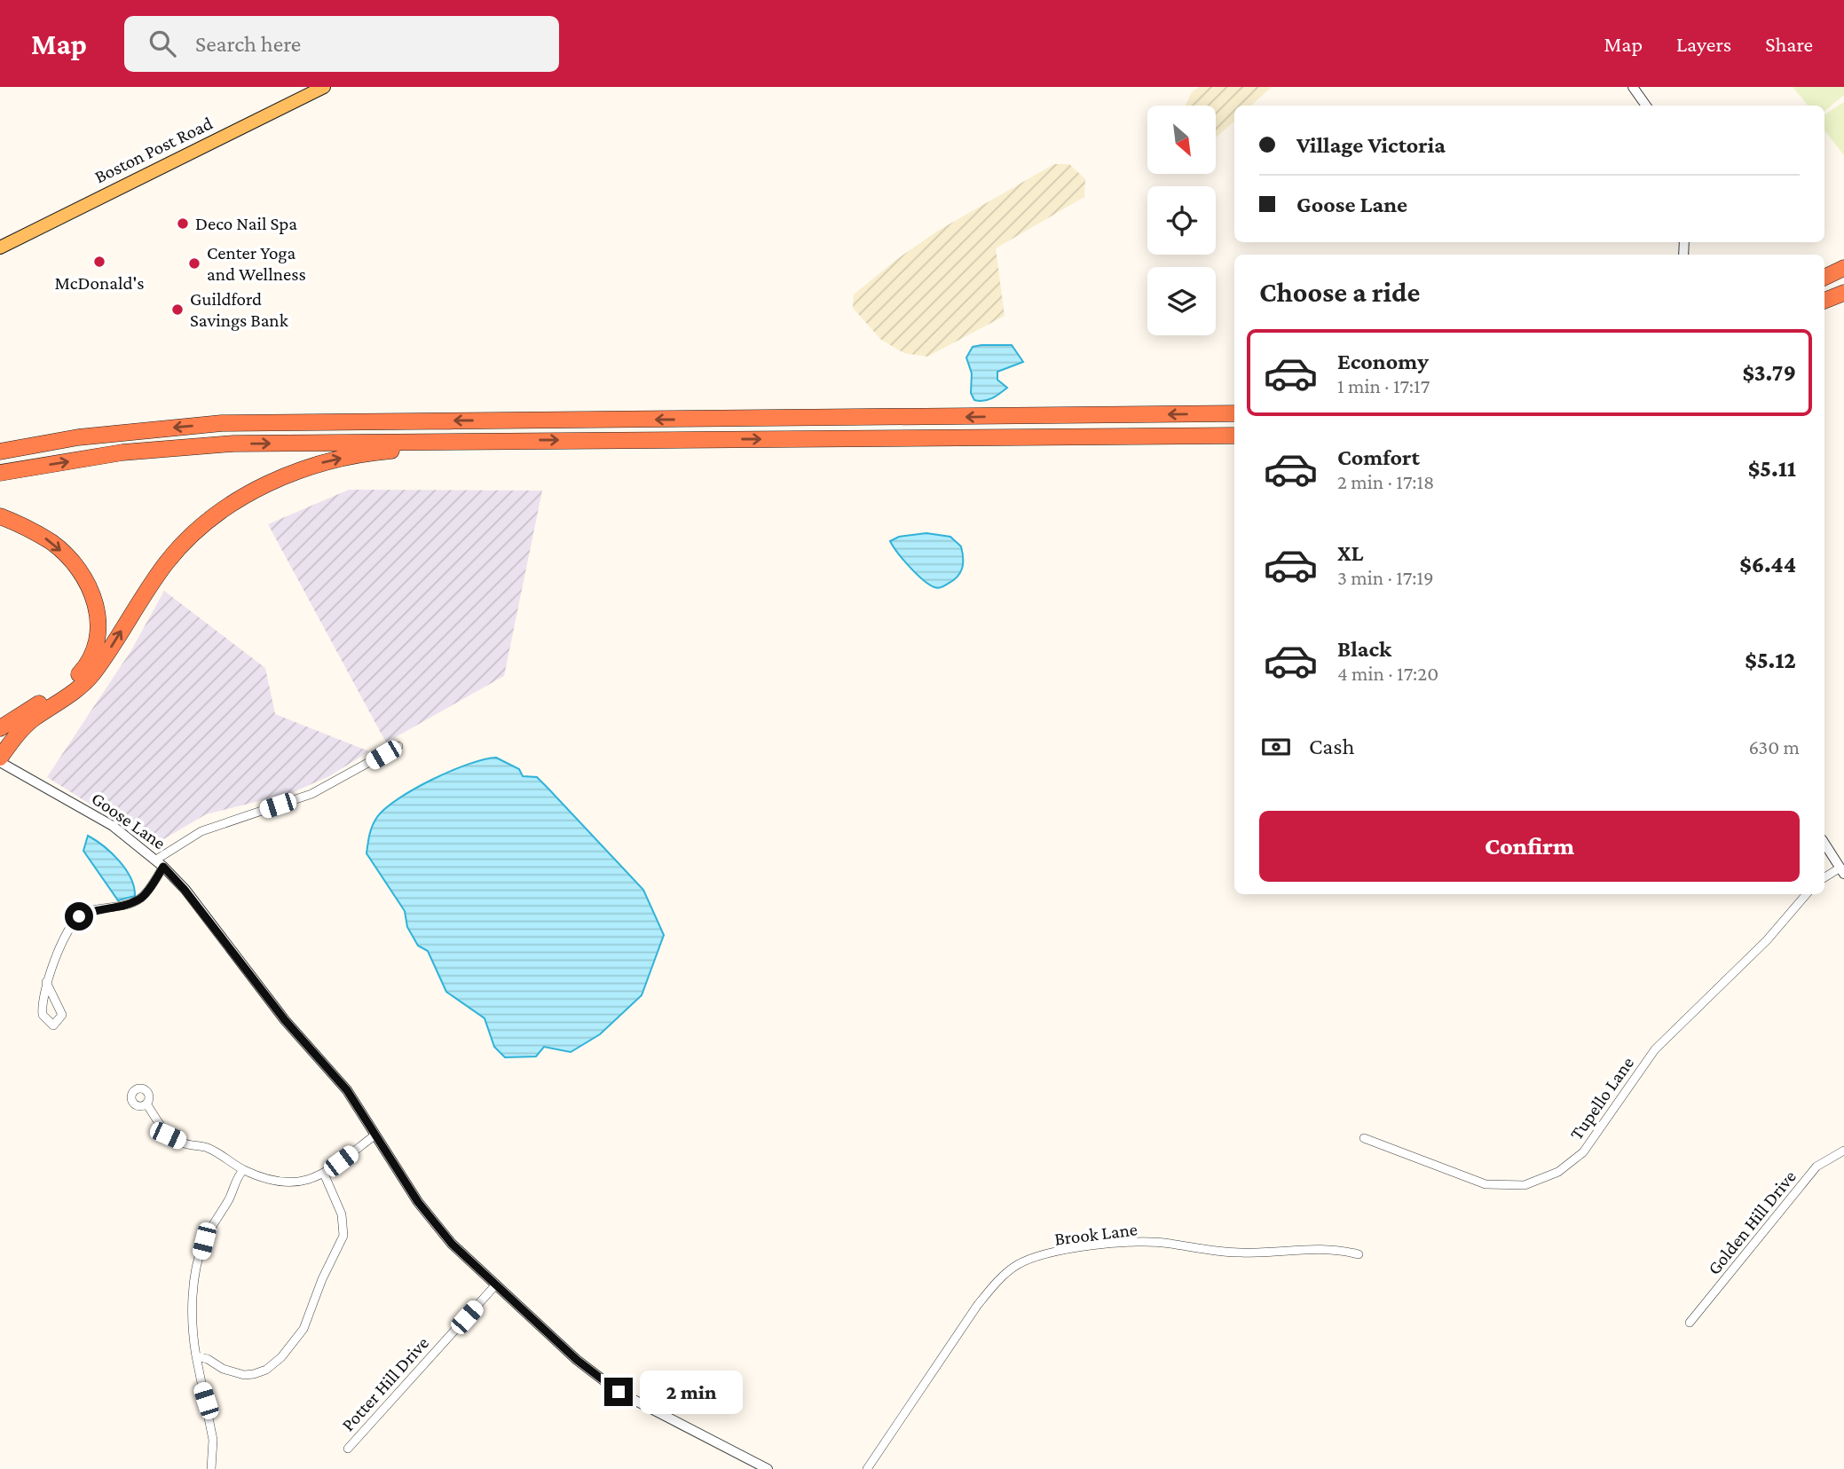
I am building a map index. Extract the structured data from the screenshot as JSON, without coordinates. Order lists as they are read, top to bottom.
{
  "streets": {
    "main road": ["Boston Post Road"],
    "street": [
      "Goose Lane",
      "Tupello Lane",
      "Golden Hill Drive",
      "Brook Lane",
      "Potter Hill Drive"
    ]
  },
  "crossings": [
    ["Goose Lane", "Potter Hill Drive"]
  ],
  "places": [
    "Deco Nail Spa",
    "McDonald's",
    "Center Yoga and Wellness",
    "Guildford Savings Bank"
  ],
  "north": "bottom right",
  "page": {
    "header": "Map",
    "search": "Search here",
    "nav": ["Map", "Layers", "Share"],
    "banner": ["Village Victoria", "Goose Lane"],
    "heading": "Choose a ride",
    "list": [
      {
        "name": "Economy",
        "note": "1 min · 17:17",
        "value": "$3.79"
      },
      {
        "name": "Comfort",
        "note": "2 min · 17:18",
        "value": "$5.11"
      },
      {
        "name": "XL",
        "note": "3 min · 17:19",
        "value": "$6.44"
      },
      {
        "name": "Black",
        "note": "4 min · 17:20",
        "value": "$5.12"
      }
    ],
    "pay": ["Cash", "630 m"],
    "buttons": "Confirm",
    "bubble": "2 min"
  }
}
